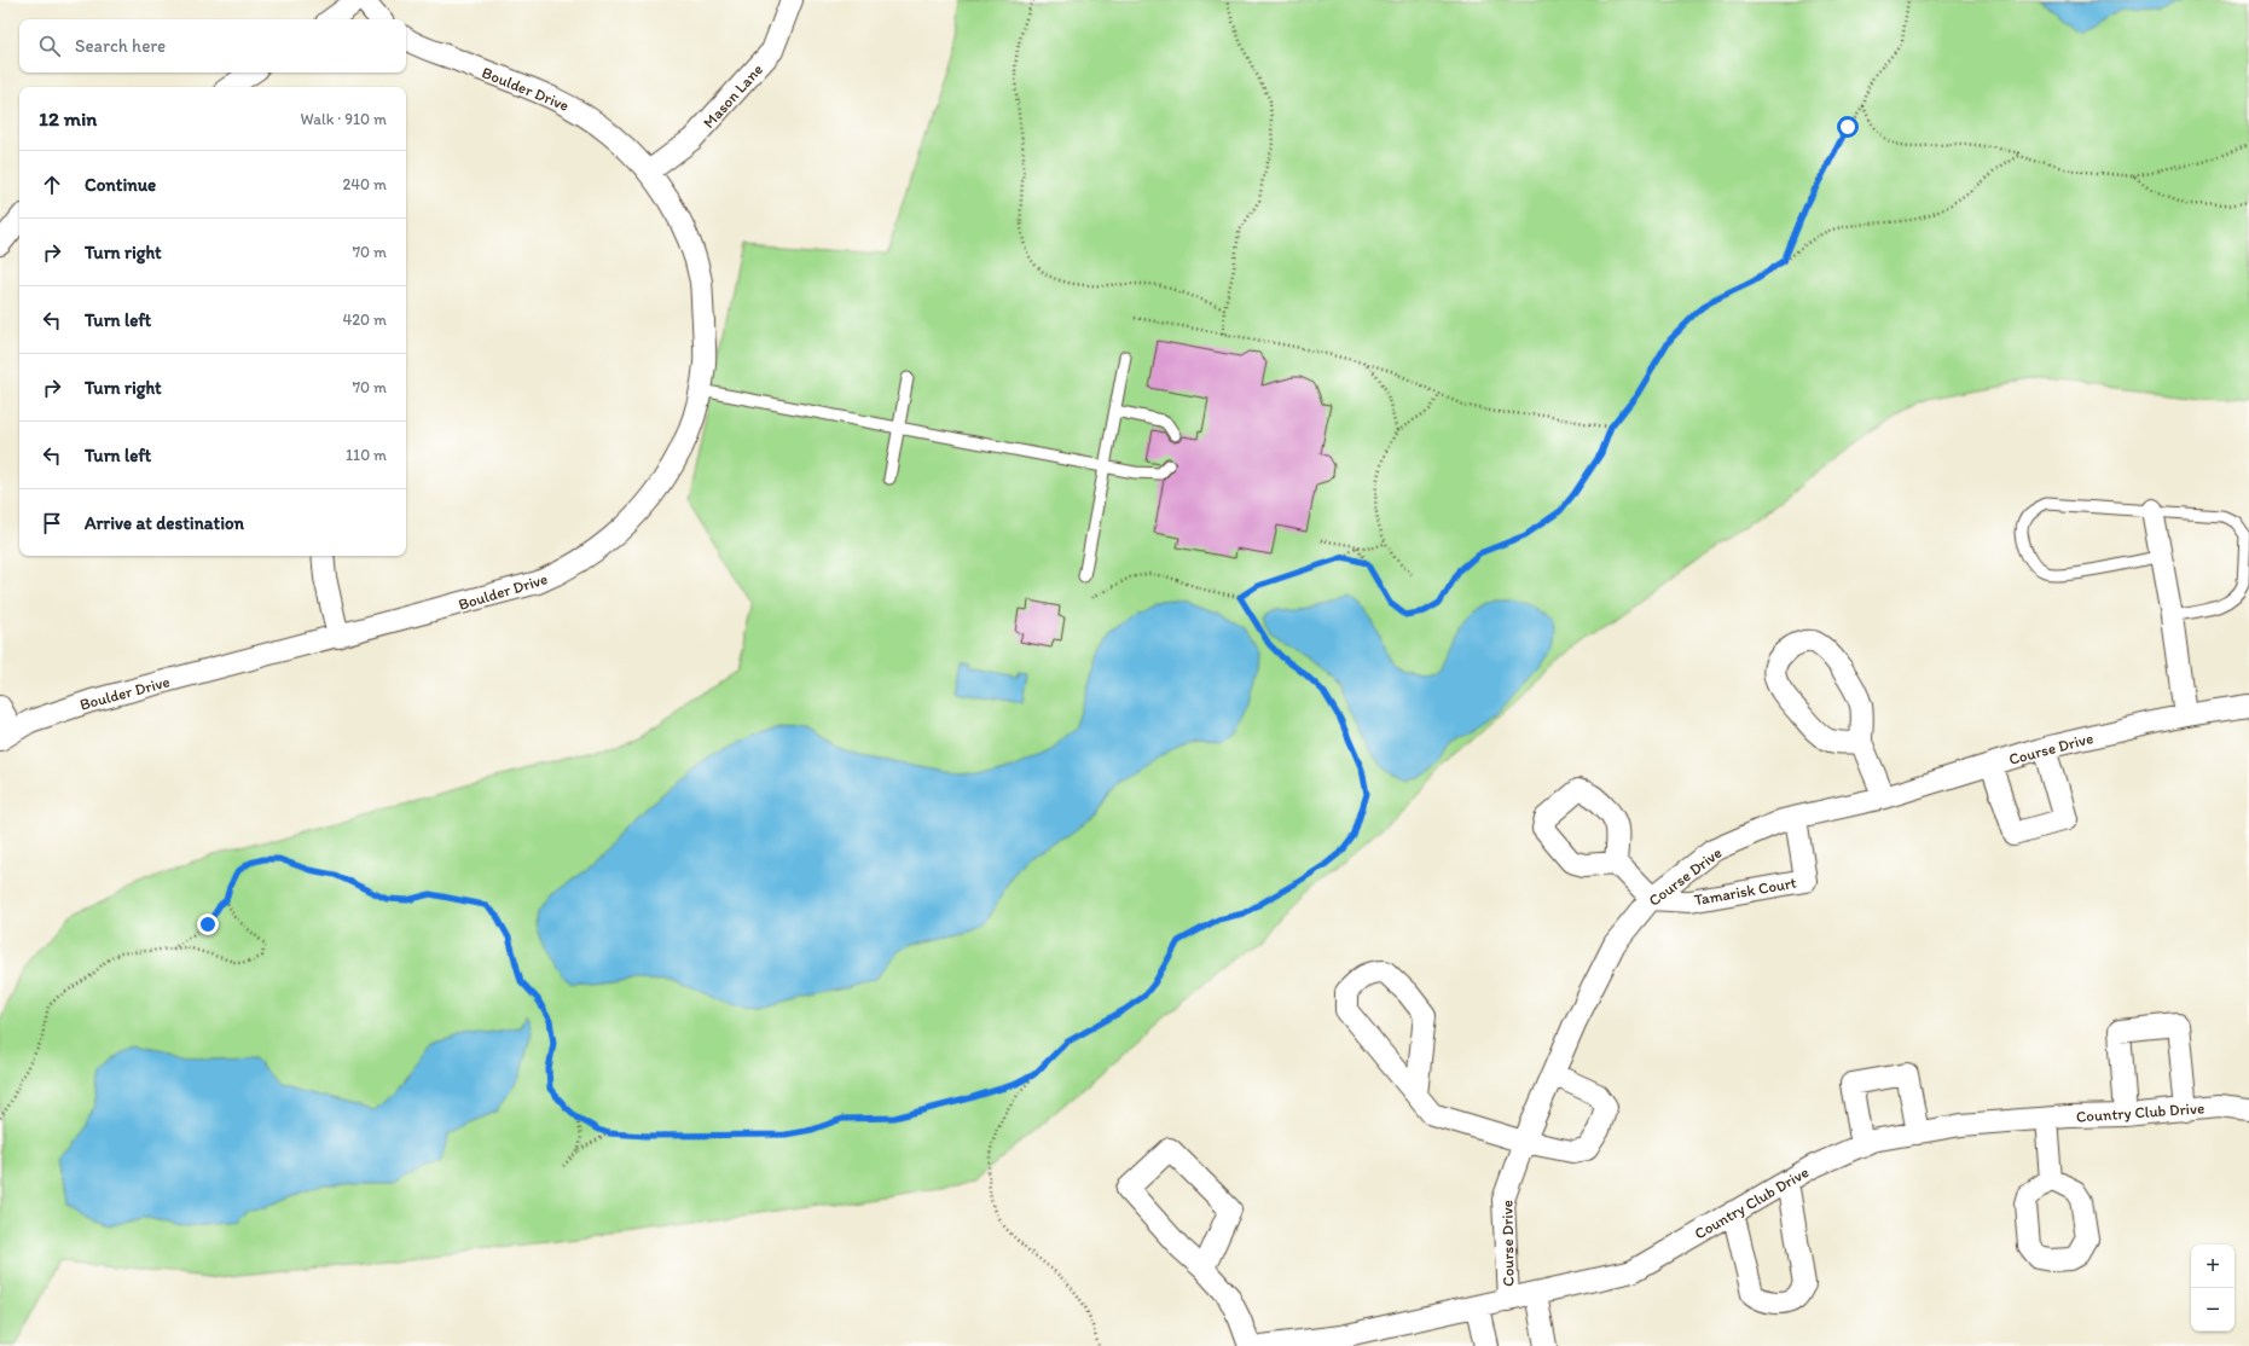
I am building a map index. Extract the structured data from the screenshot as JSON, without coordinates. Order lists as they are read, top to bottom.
{
  "streets": {
    "street": [
      "Boulder Drive",
      "Mason Lane",
      "Course Drive",
      "Tamarisk Court",
      "Country Club Drive"
    ]
  },
  "crossings": [
    ["Boulder Drive", "Mason Lane"],
    ["Course Drive", "Tamarisk Court"],
    ["Course Drive", "Country Club Drive"]
  ],
  "page": {
    "search": "Search here",
    "heading": ["12 min", "Walk · 910 m"],
    "list": [
      ["Continue", "240 m"],
      ["Turn right", "70 m"],
      ["Turn left", "420 m"],
      ["Turn right", "70 m"],
      ["Turn left", "110 m"],
      "Arrive at destination"
    ],
    "map_buttons": ["+", "−"]
  }
}
